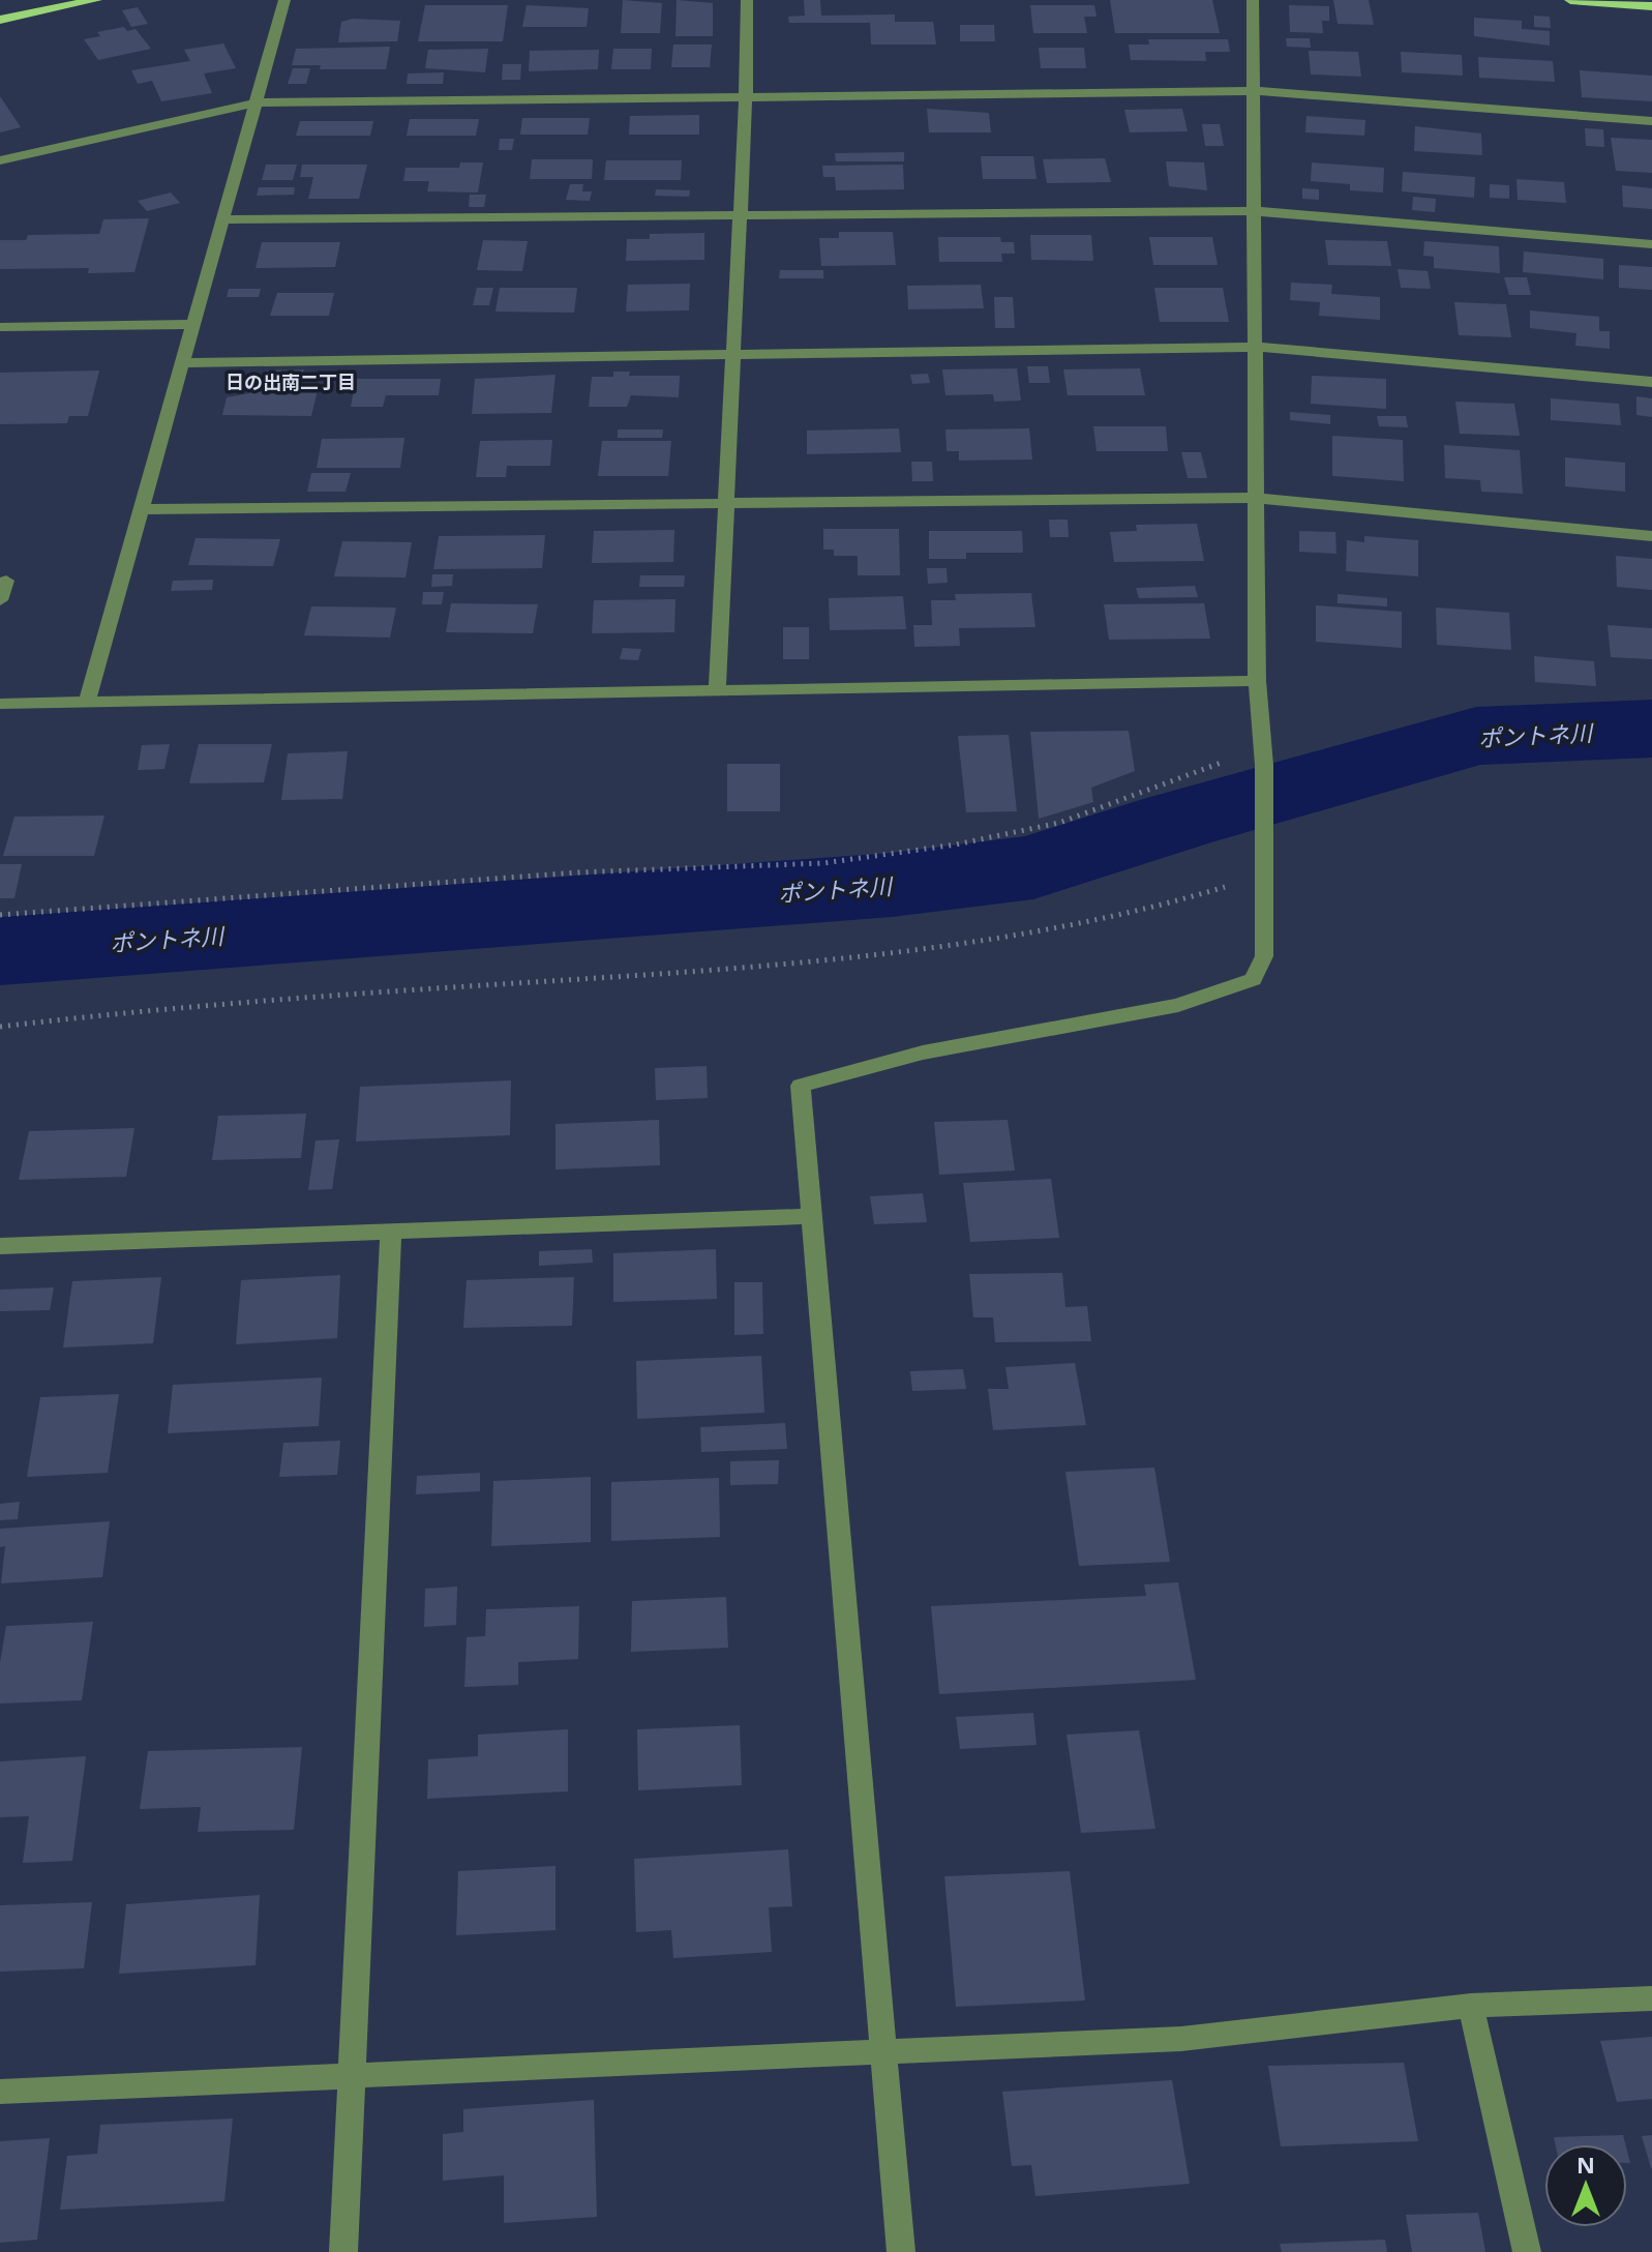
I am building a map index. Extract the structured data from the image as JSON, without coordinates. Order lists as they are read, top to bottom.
{
  "districts": ["日の出南二丁目"],
  "water": ["ポントネ川"],
  "north": "top"
}
